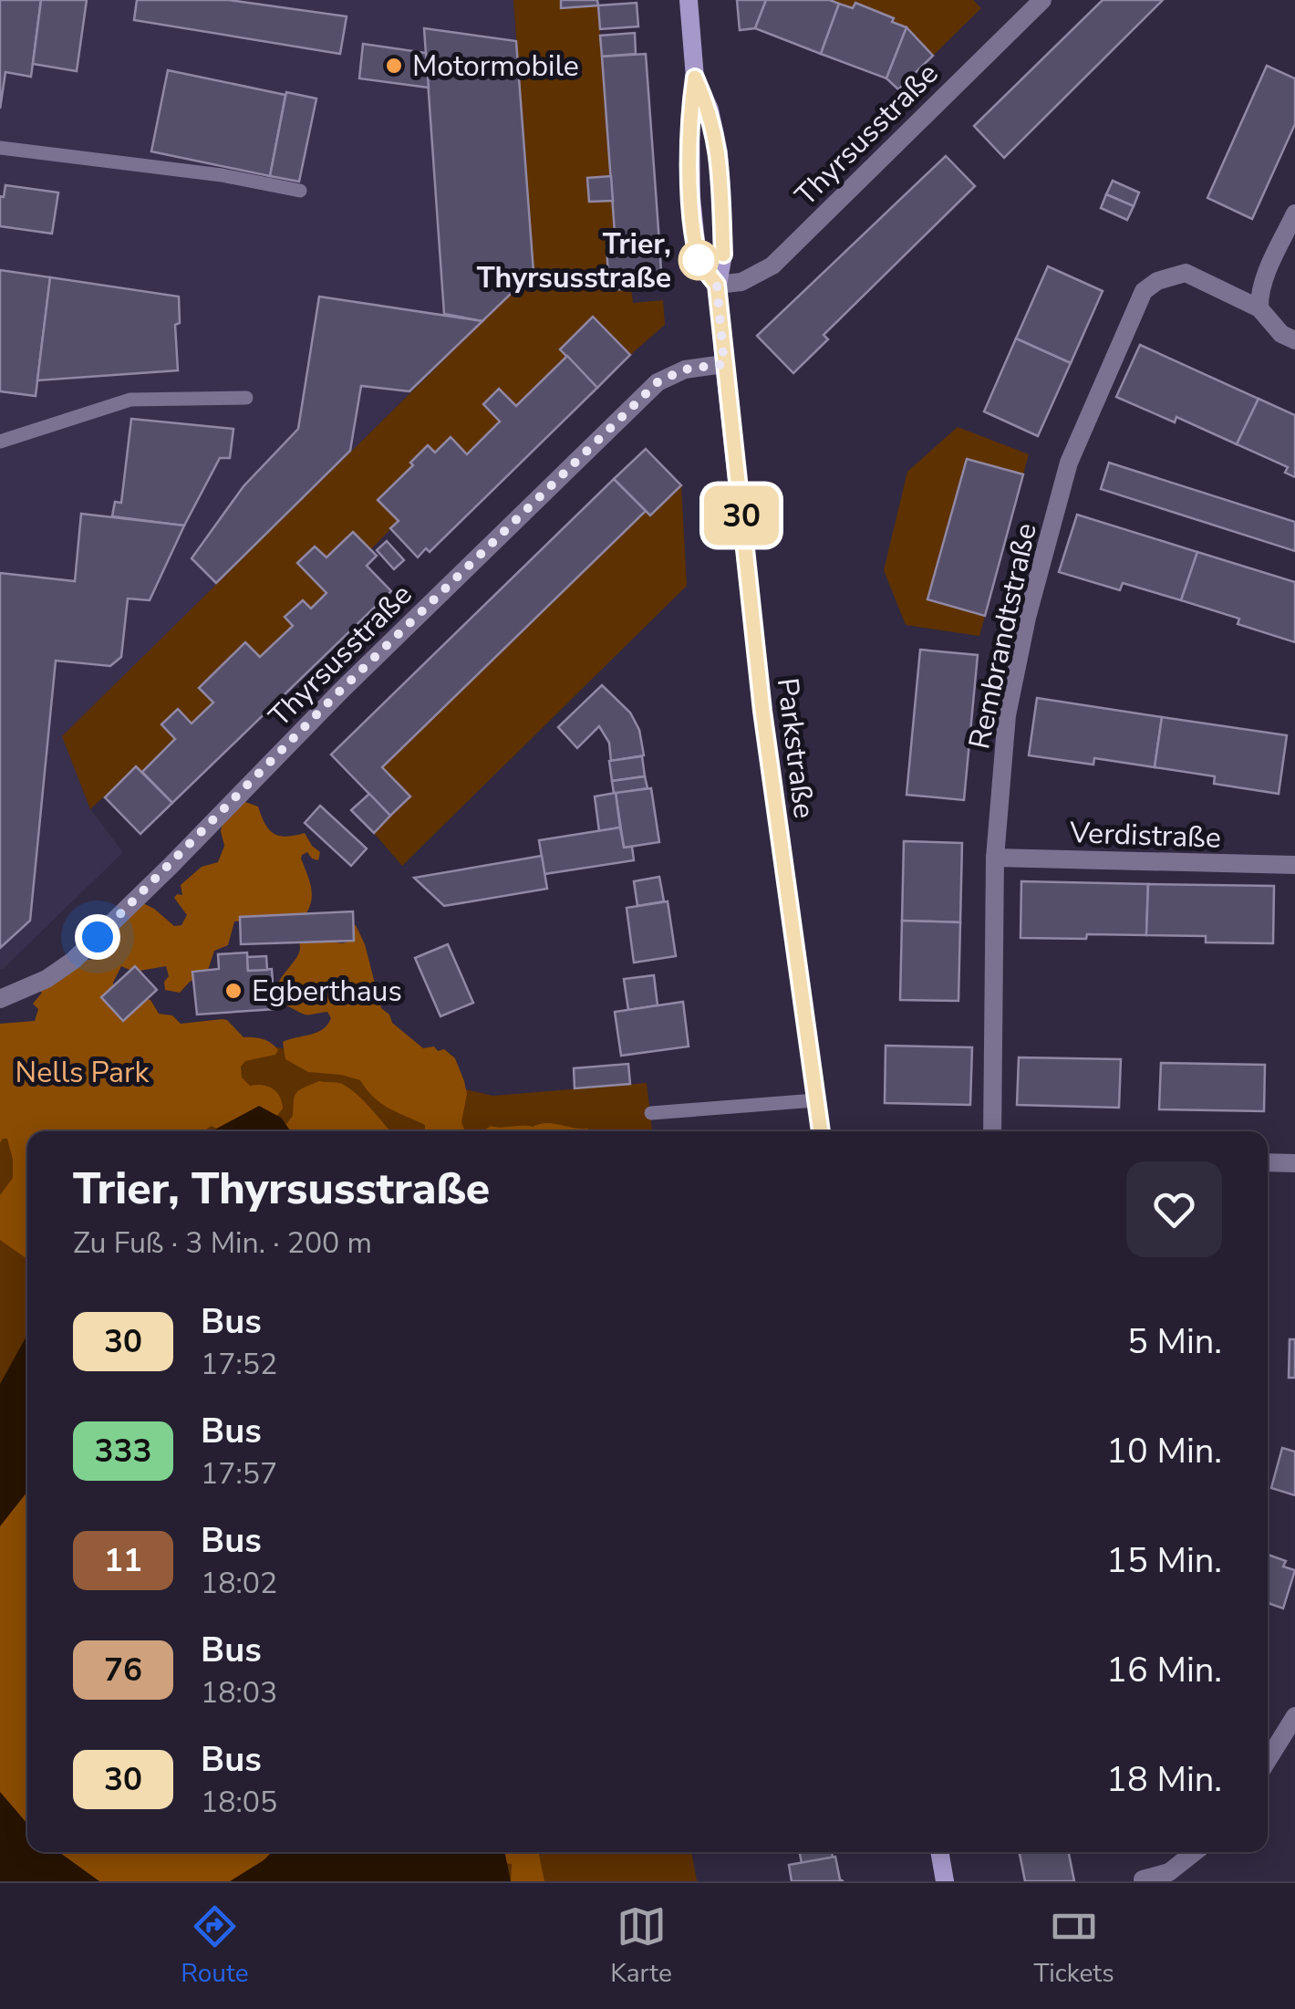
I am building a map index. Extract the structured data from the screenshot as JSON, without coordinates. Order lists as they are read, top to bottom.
{
  "streets": {
    "street": [
      "Thyrsusstraße",
      "Rembrandtstraße",
      "Parkstraße",
      "Verdistraße"
    ]
  },
  "crossings": [
    ["Thyrsusstraße", "Parkstraße"],
    ["Rembrandtstraße", "Verdistraße"]
  ],
  "parks": ["Nells Park"],
  "places": ["Motormobile", "Trier, Thyrsusstraße", "Egberthaus"],
  "lines": ["bus line 30"],
  "page": {
    "on_map": "30",
    "heading": ["Trier, Thyrsusstraße", "Zu Fuß · 3 Min. · 200 m"],
    "list": [
      {
        "mark": "30",
        "name": "Bus",
        "note": "17:52",
        "value": "5 Min."
      },
      {
        "mark": "333",
        "name": "Bus",
        "note": "17:57",
        "value": "10 Min."
      },
      {
        "mark": "11",
        "name": "Bus",
        "note": "18:02",
        "value": "15 Min."
      },
      {
        "mark": "76",
        "name": "Bus",
        "note": "18:03",
        "value": "16 Min."
      },
      {
        "mark": "30",
        "name": "Bus",
        "note": "18:05",
        "value": "18 Min."
      }
    ],
    "tabs": ["Route", "Karte", "Tickets"]
  }
}
